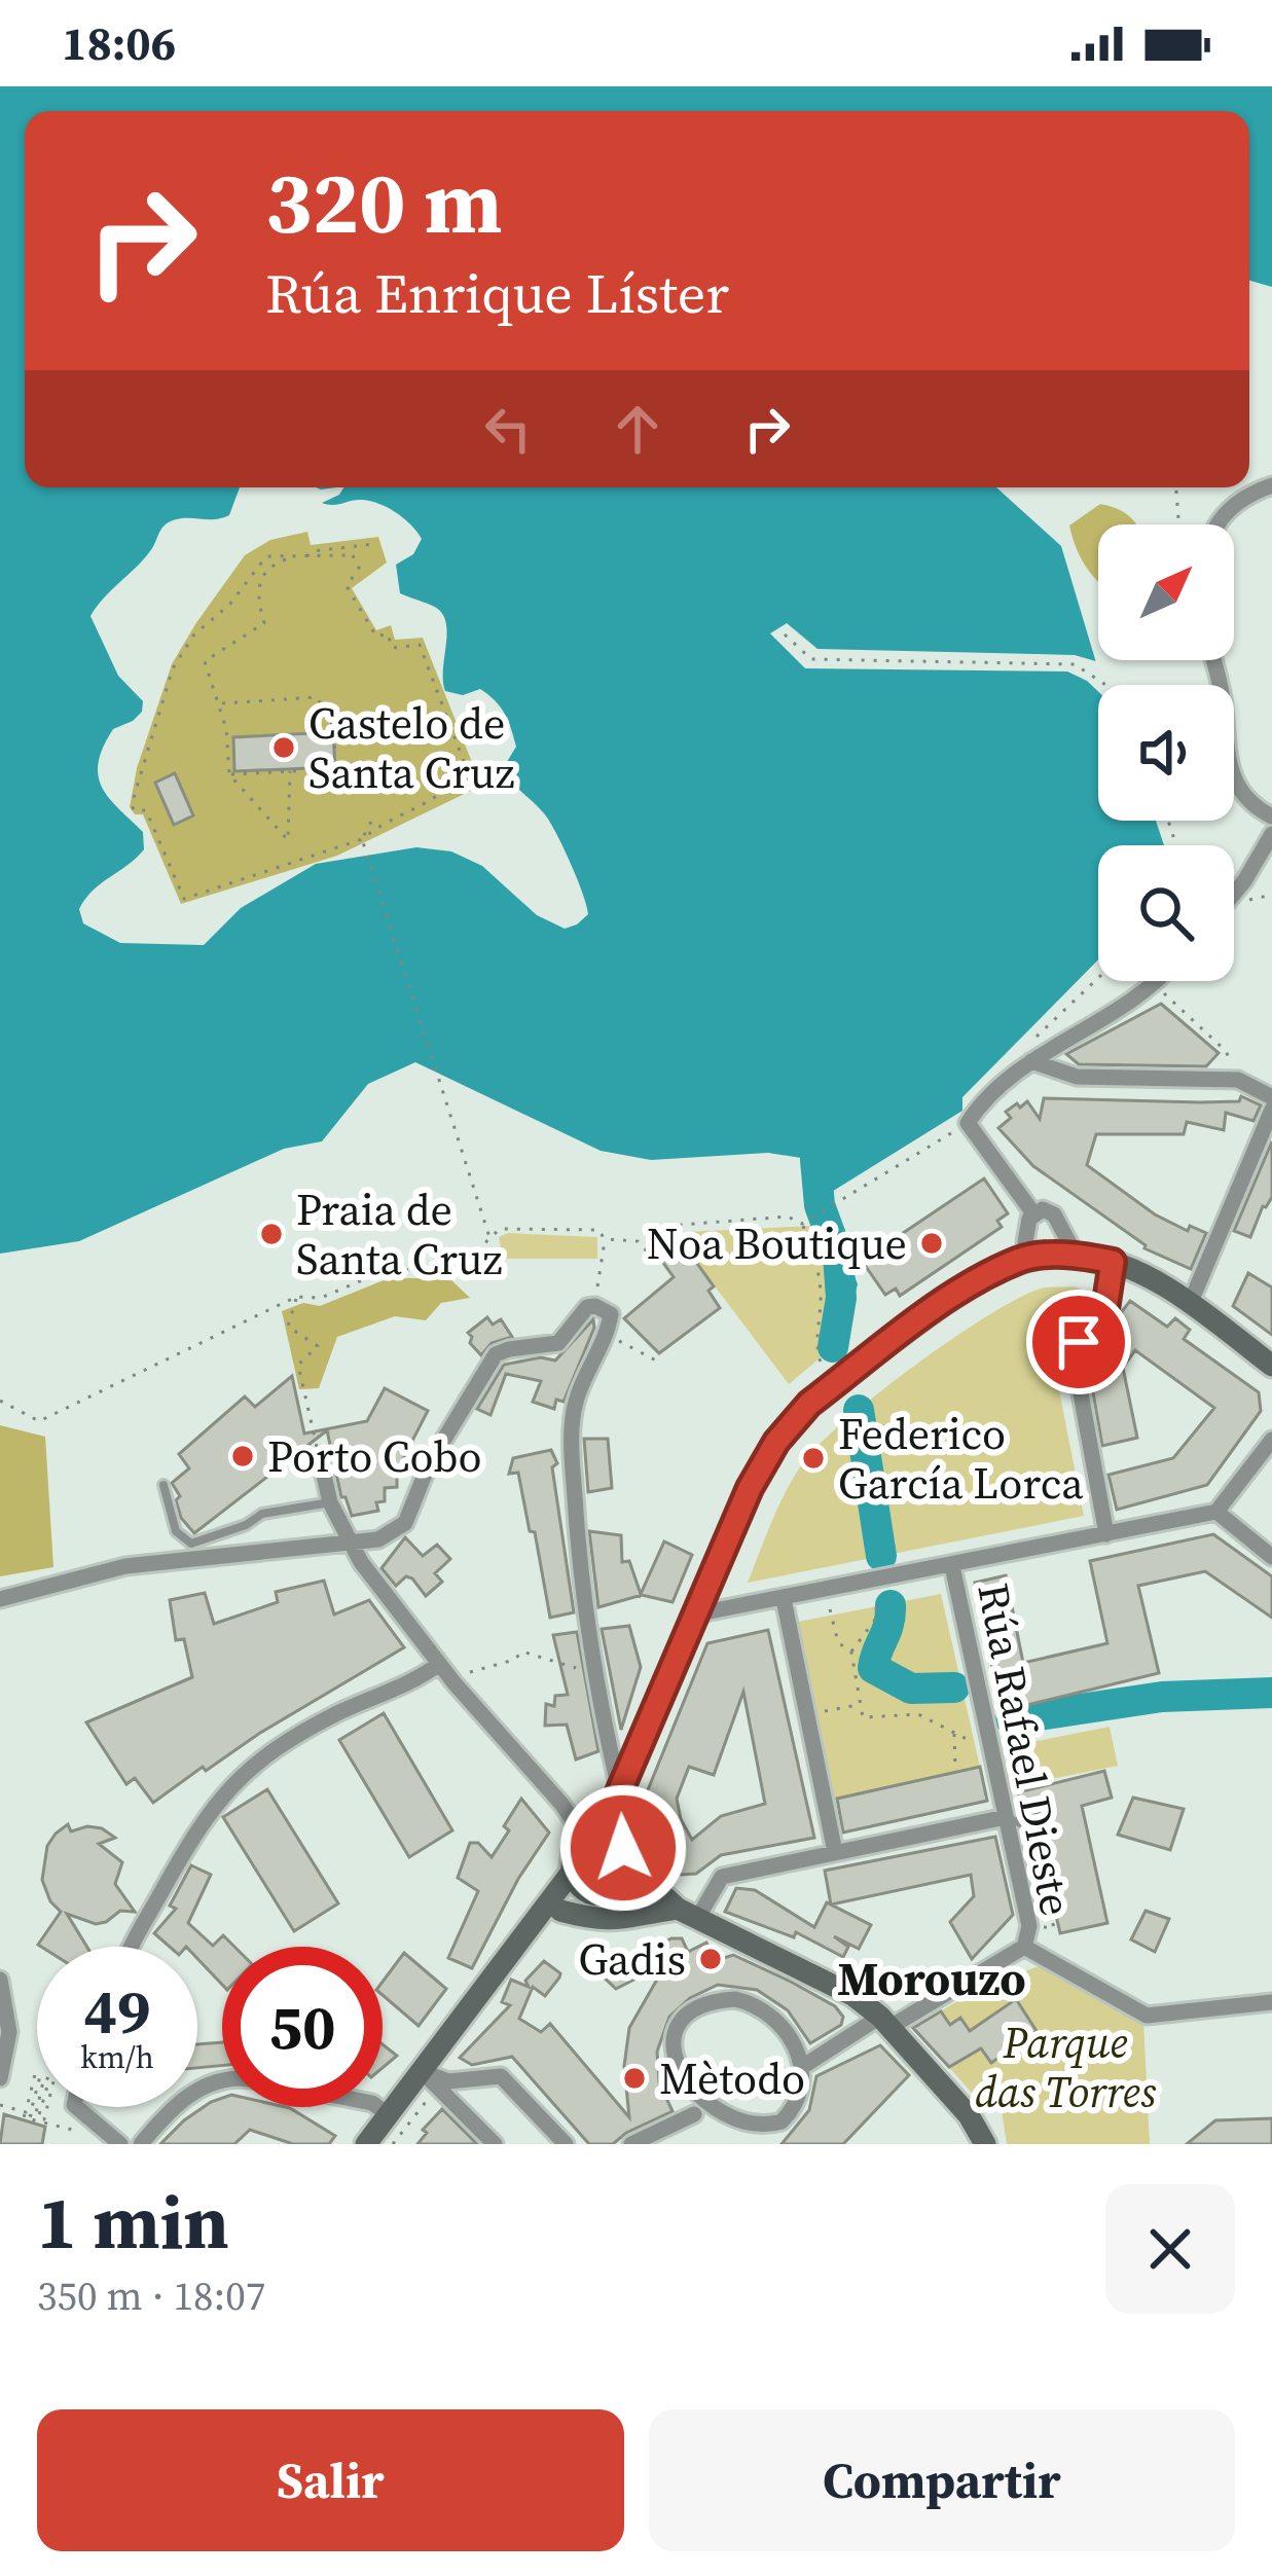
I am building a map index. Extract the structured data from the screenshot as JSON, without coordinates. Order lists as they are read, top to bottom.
{
  "streets": {
    "street": ["Rúa Rafael Dieste"]
  },
  "districts": ["Morouzo"],
  "parks": ["Parque das Torres"],
  "places": [
    "Castelo de Santa Cruz",
    "Praia de Santa Cruz",
    "Noa Boutique",
    "Porto Cobo",
    "Federico García Lorca",
    "Gadis",
    "Mètodo"
  ],
  "north": "top right",
  "page": {
    "status": "18:06",
    "turn": ["320 m", "Rúa Enrique Líster"],
    "speed": "49 km/h",
    "limit": "50",
    "heading": ["1 min", "350 m · 18:07"],
    "buttons": ["Salir", "Compartir"]
  }
}
